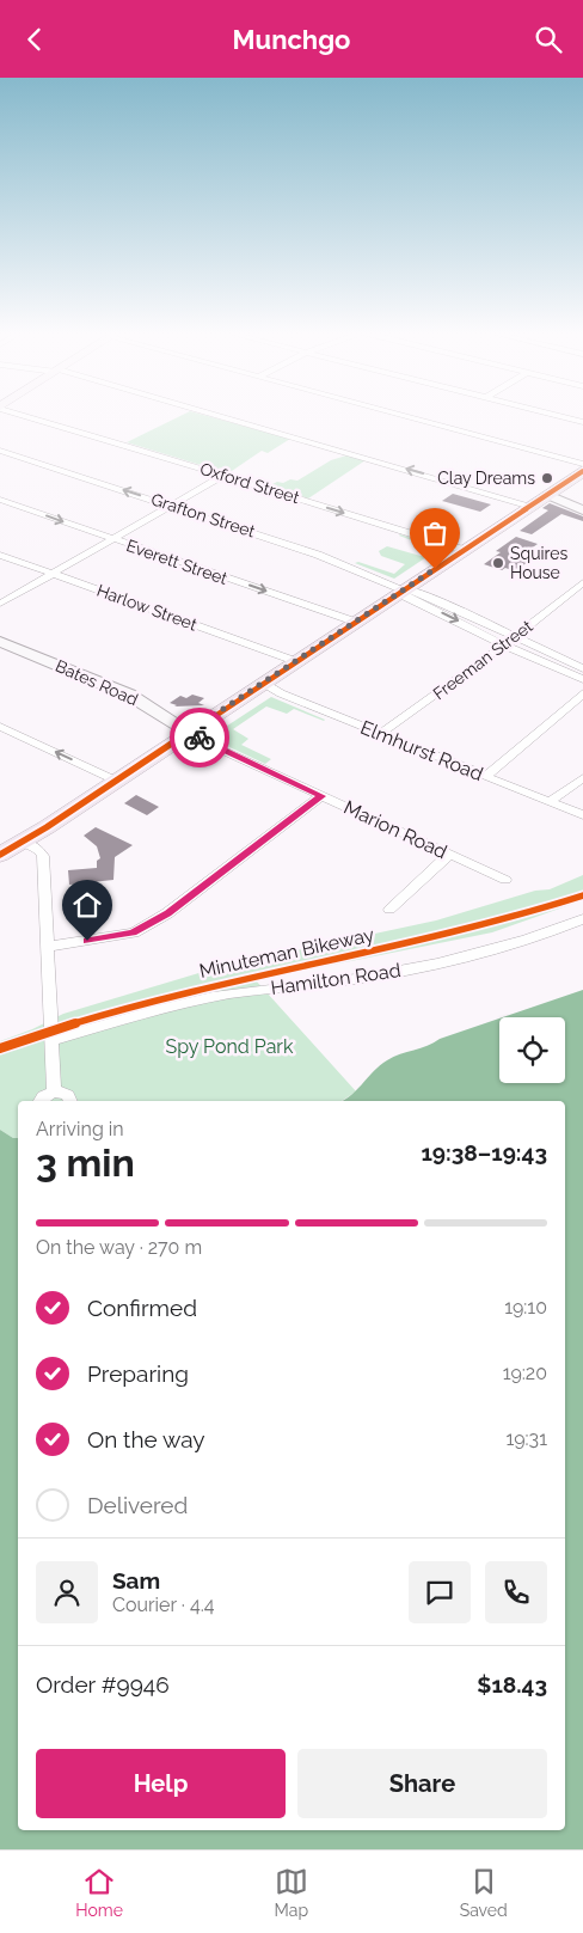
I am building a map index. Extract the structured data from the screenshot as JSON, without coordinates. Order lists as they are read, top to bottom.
{
  "streets": {
    "street": [
      "Oxford Street",
      "Grafton Street",
      "Everett Street",
      "Harlow Street",
      "Freeman Street",
      "Bates Road",
      "Elmhurst Road",
      "Marion Road",
      "Hamilton Road"
    ],
    "cycle path": ["Minuteman Bikeway"]
  },
  "crossings": [
    ["Grafton Street", "Freeman Street"],
    ["Freeman Street", "Elmhurst Road"],
    ["Bates Road", "Marion Road"]
  ],
  "one_way": ["Everett Street"],
  "parks": ["Spy Pond Park"],
  "places": ["Clay Dreams", "Squires House"],
  "page": {
    "header": "Munchgo",
    "heading": ["3 min", "Arriving in", "19:38–19:43"],
    "panel": [
      "Sam",
      "Courier · 4.4",
      "Order #9946",
      "$18.43"
    ],
    "bar": "On the way · 270 m",
    "list": [
      ["Confirmed", "19:10"],
      ["Preparing", "19:20"],
      ["On the way", "19:31"],
      "Delivered"
    ],
    "buttons": ["Help", "Share"],
    "tabs": ["Home", "Map", "Saved"]
  }
}
